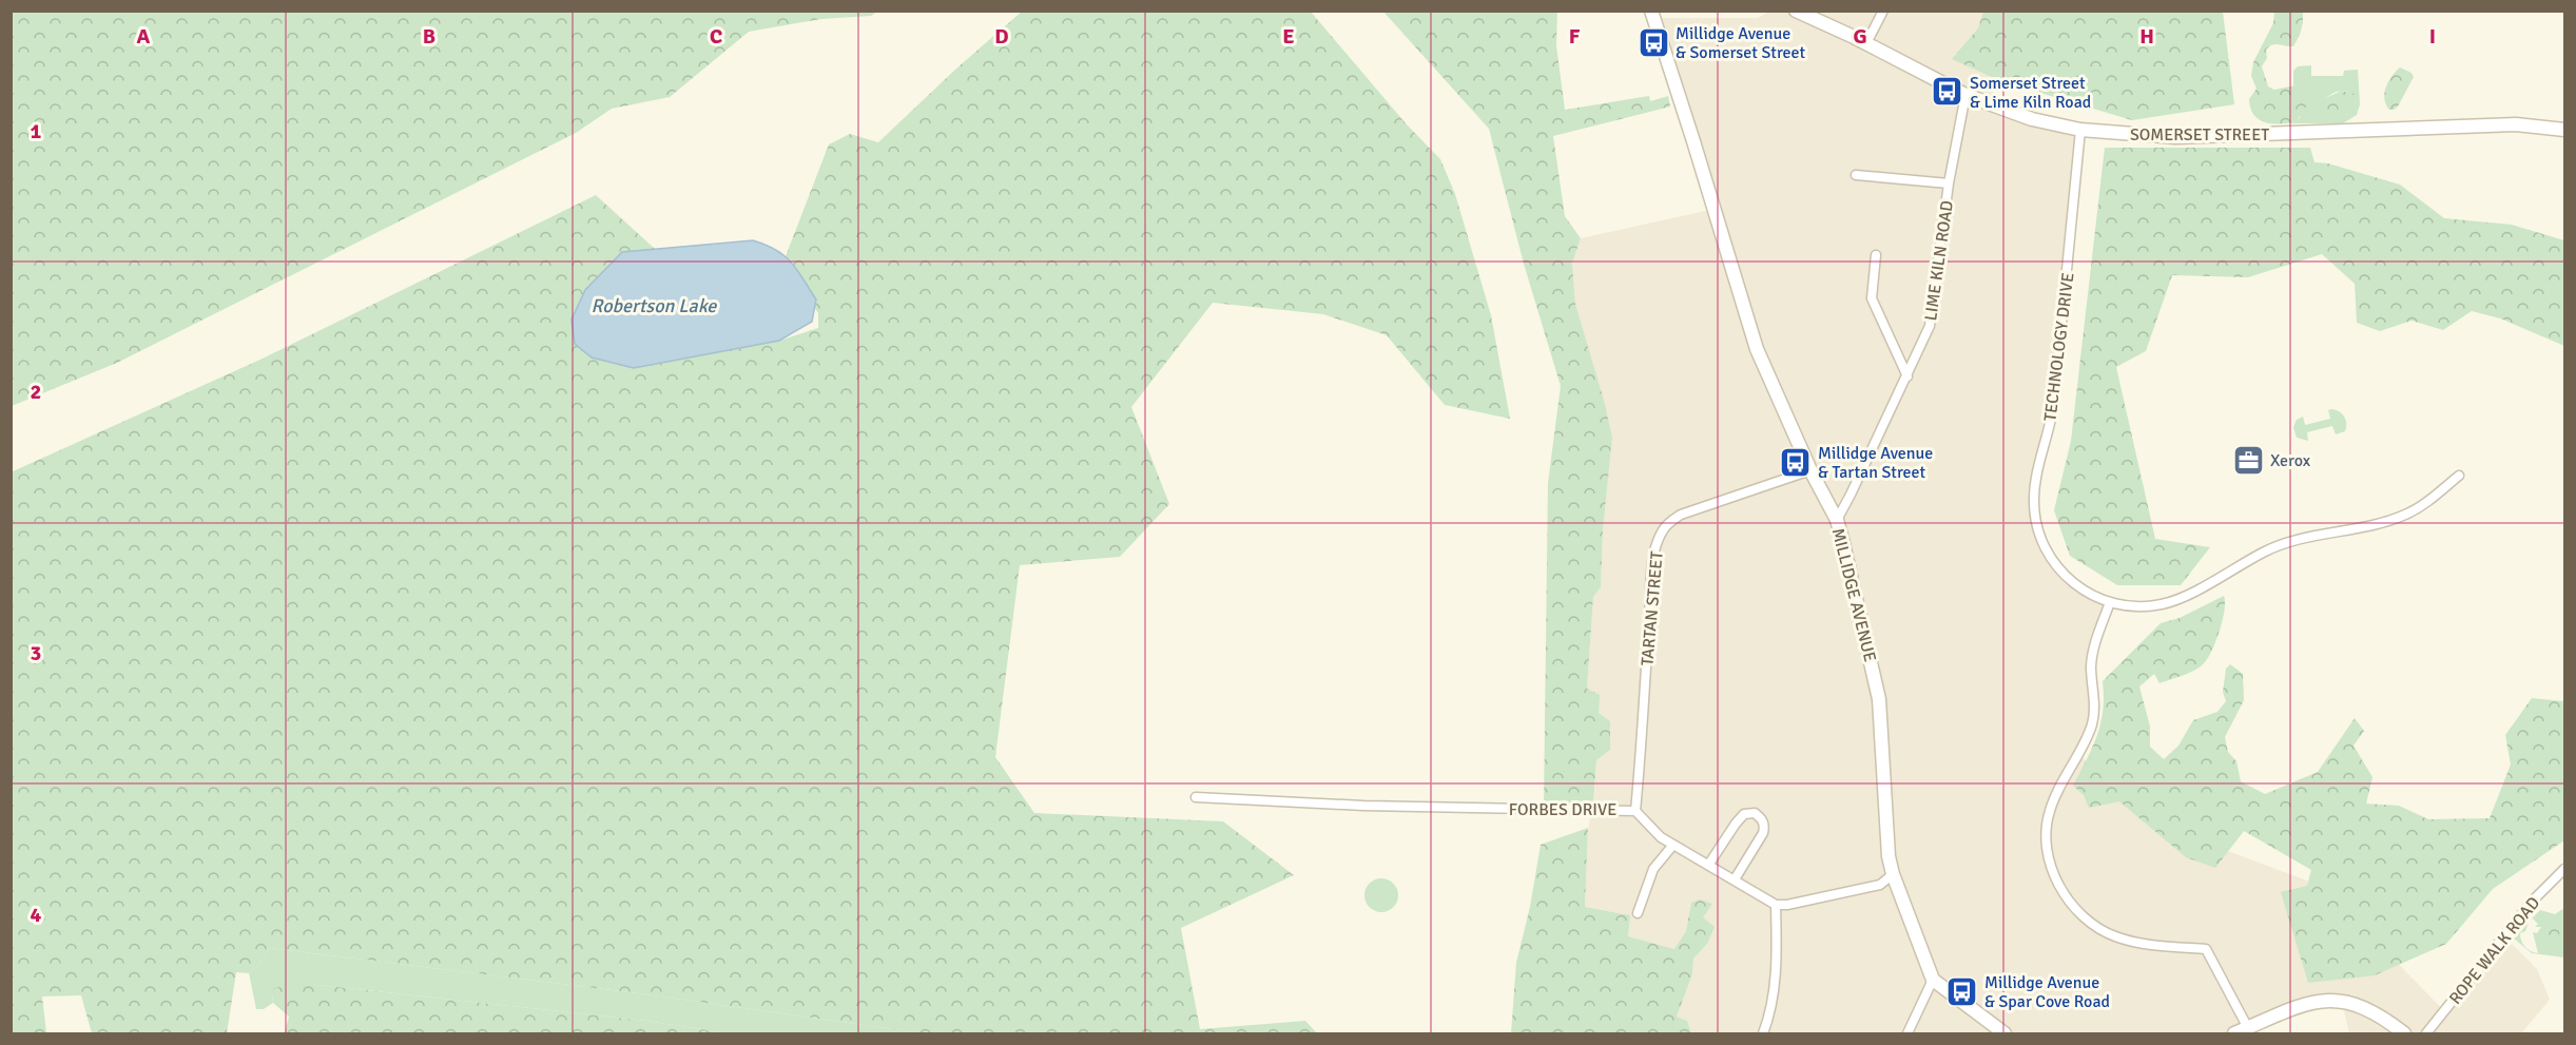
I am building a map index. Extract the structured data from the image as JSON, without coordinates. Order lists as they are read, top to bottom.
{
  "streets": {
    "street": [
      "SOMERSET STREET",
      "LIME KILN ROAD",
      "TECHNOLOGY DRIVE",
      "MILLIDGE AVENUE",
      "TARTAN STREET",
      "FORBES DRIVE",
      "ROPE WALK ROAD"
    ]
  },
  "crossings": [
    ["SOMERSET STREET", "LIME KILN ROAD"],
    ["SOMERSET STREET", "TECHNOLOGY DRIVE"],
    ["LIME KILN ROAD", "MILLIDGE AVENUE"],
    ["MILLIDGE AVENUE", "TARTAN STREET"],
    ["TARTAN STREET", "FORBES DRIVE"]
  ],
  "water": ["Robertson Lake"],
  "places": {
    "bus stop": [
      "Millidge Avenue & Somerset Street",
      "Somerset Street & Lime Kiln Road",
      "Millidge Avenue & Tartan Street",
      "Millidge Avenue & Spar Cove Road"
    ],
    "office": ["Xerox"]
  },
  "grid": {
    "columns": [
      "A",
      "B",
      "C",
      "D",
      "E",
      "F",
      "G",
      "H",
      "I"
    ],
    "rows": [
      "1",
      "2",
      "3",
      "4"
    ]
  }
}
